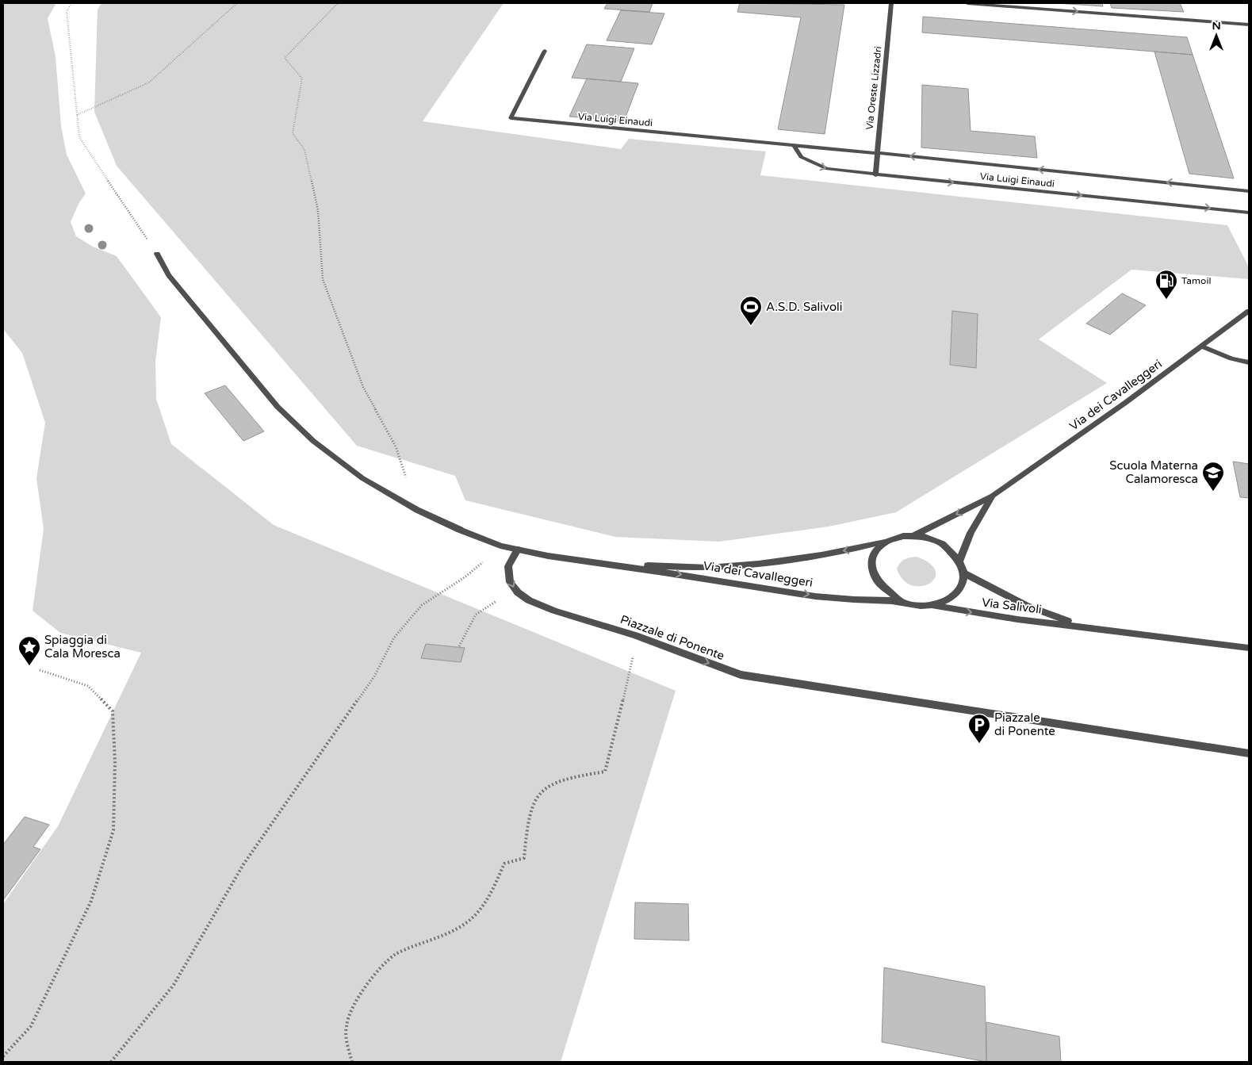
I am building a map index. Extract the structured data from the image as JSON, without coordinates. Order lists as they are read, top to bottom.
{
  "streets": {
    "street": [
      "Via Oreste Lizzadri",
      "Via Luigi Einaudi",
      "Via dei Cavalleggeri",
      "Via Salivoli",
      "Piazzale di Ponente"
    ]
  },
  "crossings": [
    ["Via Oreste Lizzadri", "Via Luigi Einaudi"],
    ["Via dei Cavalleggeri", "Via Salivoli"]
  ],
  "one_way": ["Piazzale di Ponente"],
  "places": {
    "fuel station": ["Tamoil"],
    "sports": ["A.S.D. Salivoli"],
    "school or university": ["Scuola Materna Calamoresca"],
    "place": ["Spiaggia di Cala Moresca"],
    "parking": ["Piazzale di Ponente"]
  },
  "north": "top"
}
